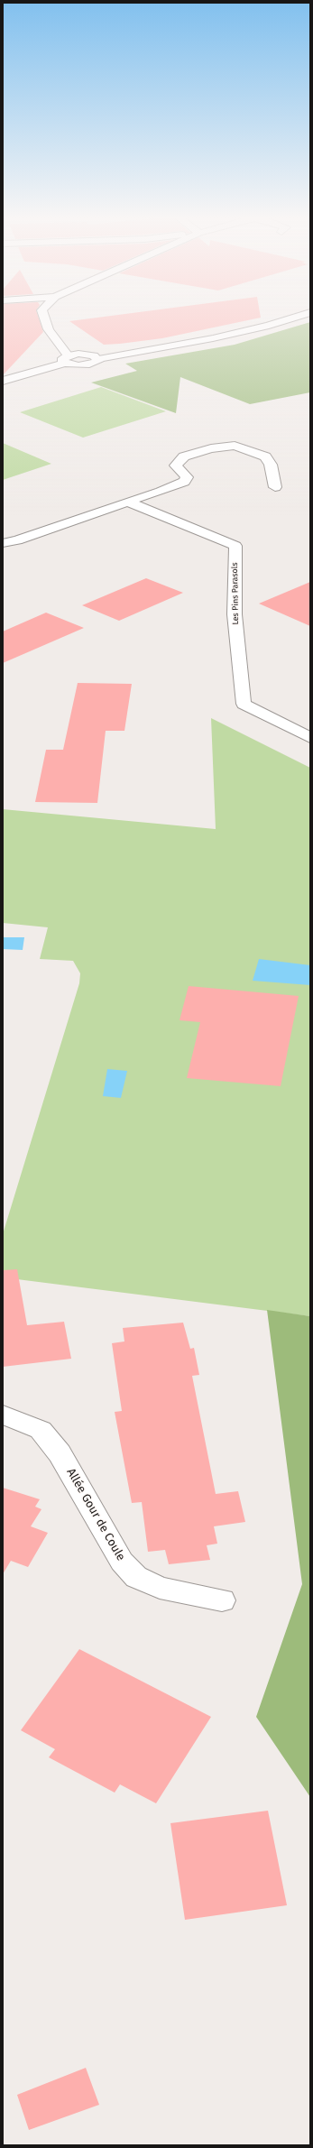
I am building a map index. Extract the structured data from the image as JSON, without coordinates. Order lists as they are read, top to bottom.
{
  "streets": {
    "street": ["Les Pins Parasols", "Allée Gour de Coule"]
  }
}
